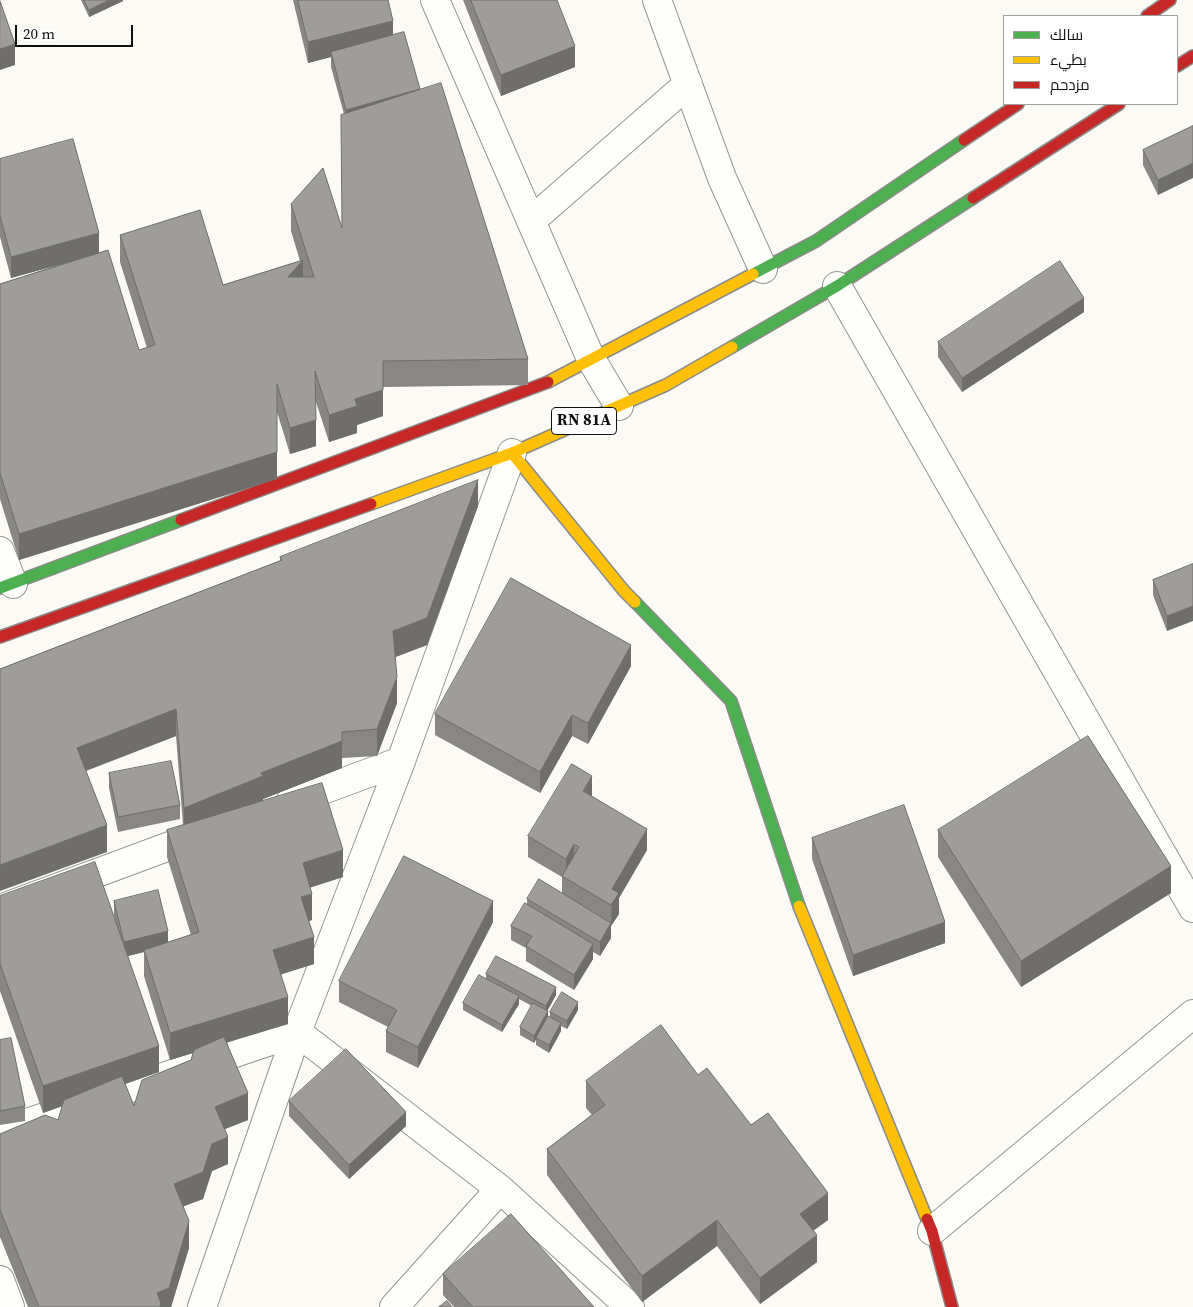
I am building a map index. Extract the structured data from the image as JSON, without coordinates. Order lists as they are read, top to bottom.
{
  "streets": {
    "main road": ["RN 81A"]
  },
  "legend": ["سالك", "بطيء", "مزدحم"],
  "scale_bar": "20 m"
}
